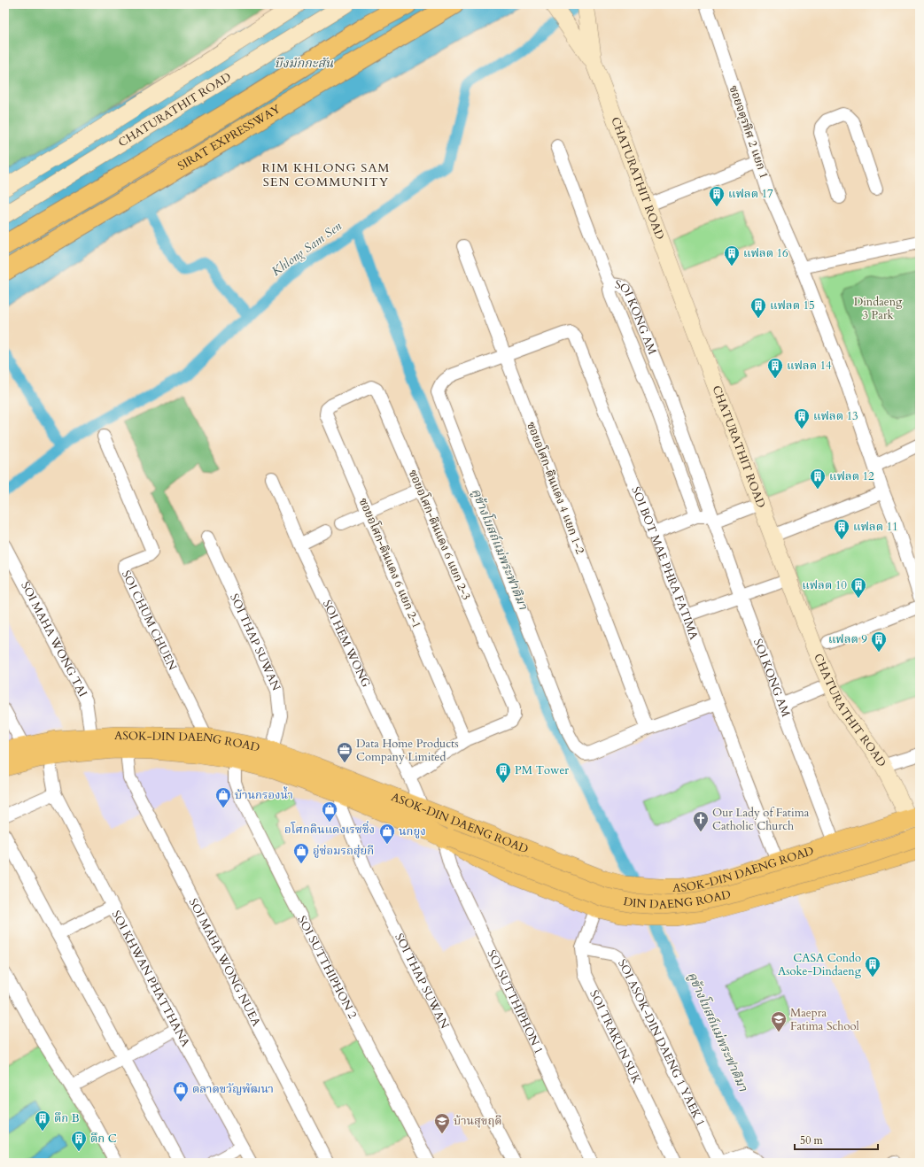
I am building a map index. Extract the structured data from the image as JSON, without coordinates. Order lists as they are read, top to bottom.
{
  "streets": {
    "highway": ["SIRAT EXPRESSWAY"],
    "main road": ["ASOK-DIN DAENG ROAD", "DIN DAENG ROAD"],
    "street": [
      "CHATURATHIT ROAD",
      "ซอยจตุรทิศ 2 แยก 1",
      "SOI KONG AM",
      "ซอยอโศก-ดินแดง 4 แยก 1-2",
      "ซอยอโศก-ดินแดง 6 แยก 2-3",
      "ซอยอโศก-ดินแดง 6 แยก 2-1",
      "SOI BOT MAE PHRA FATIMA",
      "SOI CHUM CHUEN",
      "SOI MAHA WONG TAI",
      "SOI THAP SUWAN",
      "SOI HEM WONG",
      "SOI MAHA WONG NUEA",
      "SOI SUTTHIPHON 2",
      "SOI KHWAN PHATTHANA",
      "SOI SUTTHIPHON 1",
      "SOI TRAKUN SUK",
      "SOI ASOK-DIN DAENG 1 YAEK 1"
    ]
  },
  "crossings": [
    ["CHATURATHIT ROAD", "ASOK-DIN DAENG ROAD"],
    ["SOI KONG AM", "ASOK-DIN DAENG ROAD"],
    ["ซอยอโศก-ดินแดง 4 แยก 1-2", "SOI BOT MAE PHRA FATIMA"],
    ["ซอยอโศก-ดินแดง 6 แยก 2-3", "ซอยอโศก-ดินแดง 6 แยก 2-1"],
    ["SOI BOT MAE PHRA FATIMA", "ASOK-DIN DAENG ROAD"],
    ["SOI CHUM CHUEN", "ASOK-DIN DAENG ROAD"],
    ["SOI MAHA WONG TAI", "ASOK-DIN DAENG ROAD"],
    ["SOI THAP SUWAN", "ASOK-DIN DAENG ROAD"],
    ["SOI HEM WONG", "ASOK-DIN DAENG ROAD"],
    ["ASOK-DIN DAENG ROAD", "DIN DAENG ROAD"],
    ["ASOK-DIN DAENG ROAD", "SOI MAHA WONG NUEA"],
    ["ASOK-DIN DAENG ROAD", "SOI SUTTHIPHON 2"],
    ["ASOK-DIN DAENG ROAD", "SOI KHWAN PHATTHANA"],
    ["ASOK-DIN DAENG ROAD", "SOI SUTTHIPHON 1"],
    ["ASOK-DIN DAENG ROAD", "SOI TRAKUN SUK"],
    ["DIN DAENG ROAD", "SOI SUTTHIPHON 1"],
    ["SOI TRAKUN SUK", "SOI ASOK-DIN DAENG 1 YAEK 1"]
  ],
  "districts": ["RIM KHLONG SAM SEN COMMUNITY"],
  "water": ["บึงมักกะสัน", "Khlong Sam Sen", "คูข้างโบสถ์แม่พระฟาติมา"],
  "parks": ["Dindaeng 3 Park"],
  "places": {
    "building": [
      "แฟลต 17",
      "แฟลต 16",
      "แฟลต 15",
      "แฟลต 14",
      "แฟลต 13",
      "แฟลต 12",
      "แฟลต 11",
      "แฟลต 10",
      "แฟลต 9",
      "PM Tower",
      "CASA Condo Asoke-Dindaeng",
      "ตึก B",
      "ตึก C"
    ],
    "office": ["Data Home Products Company Limited"],
    "shop": [
      "บ้านกรองน้ำ",
      "อโศกดินแดงเรซซิ่ง",
      "นกยูง",
      "อู่ซ่อมรถฮุ่ยกี",
      "ตลาดขวัญพัฒนา"
    ],
    "church": ["Our Lady of Fatima Catholic Church"],
    "school or university": ["Maepra Fatima School", "บ้านสุขฤดี"]
  },
  "scale_bar": "50 m"
}
